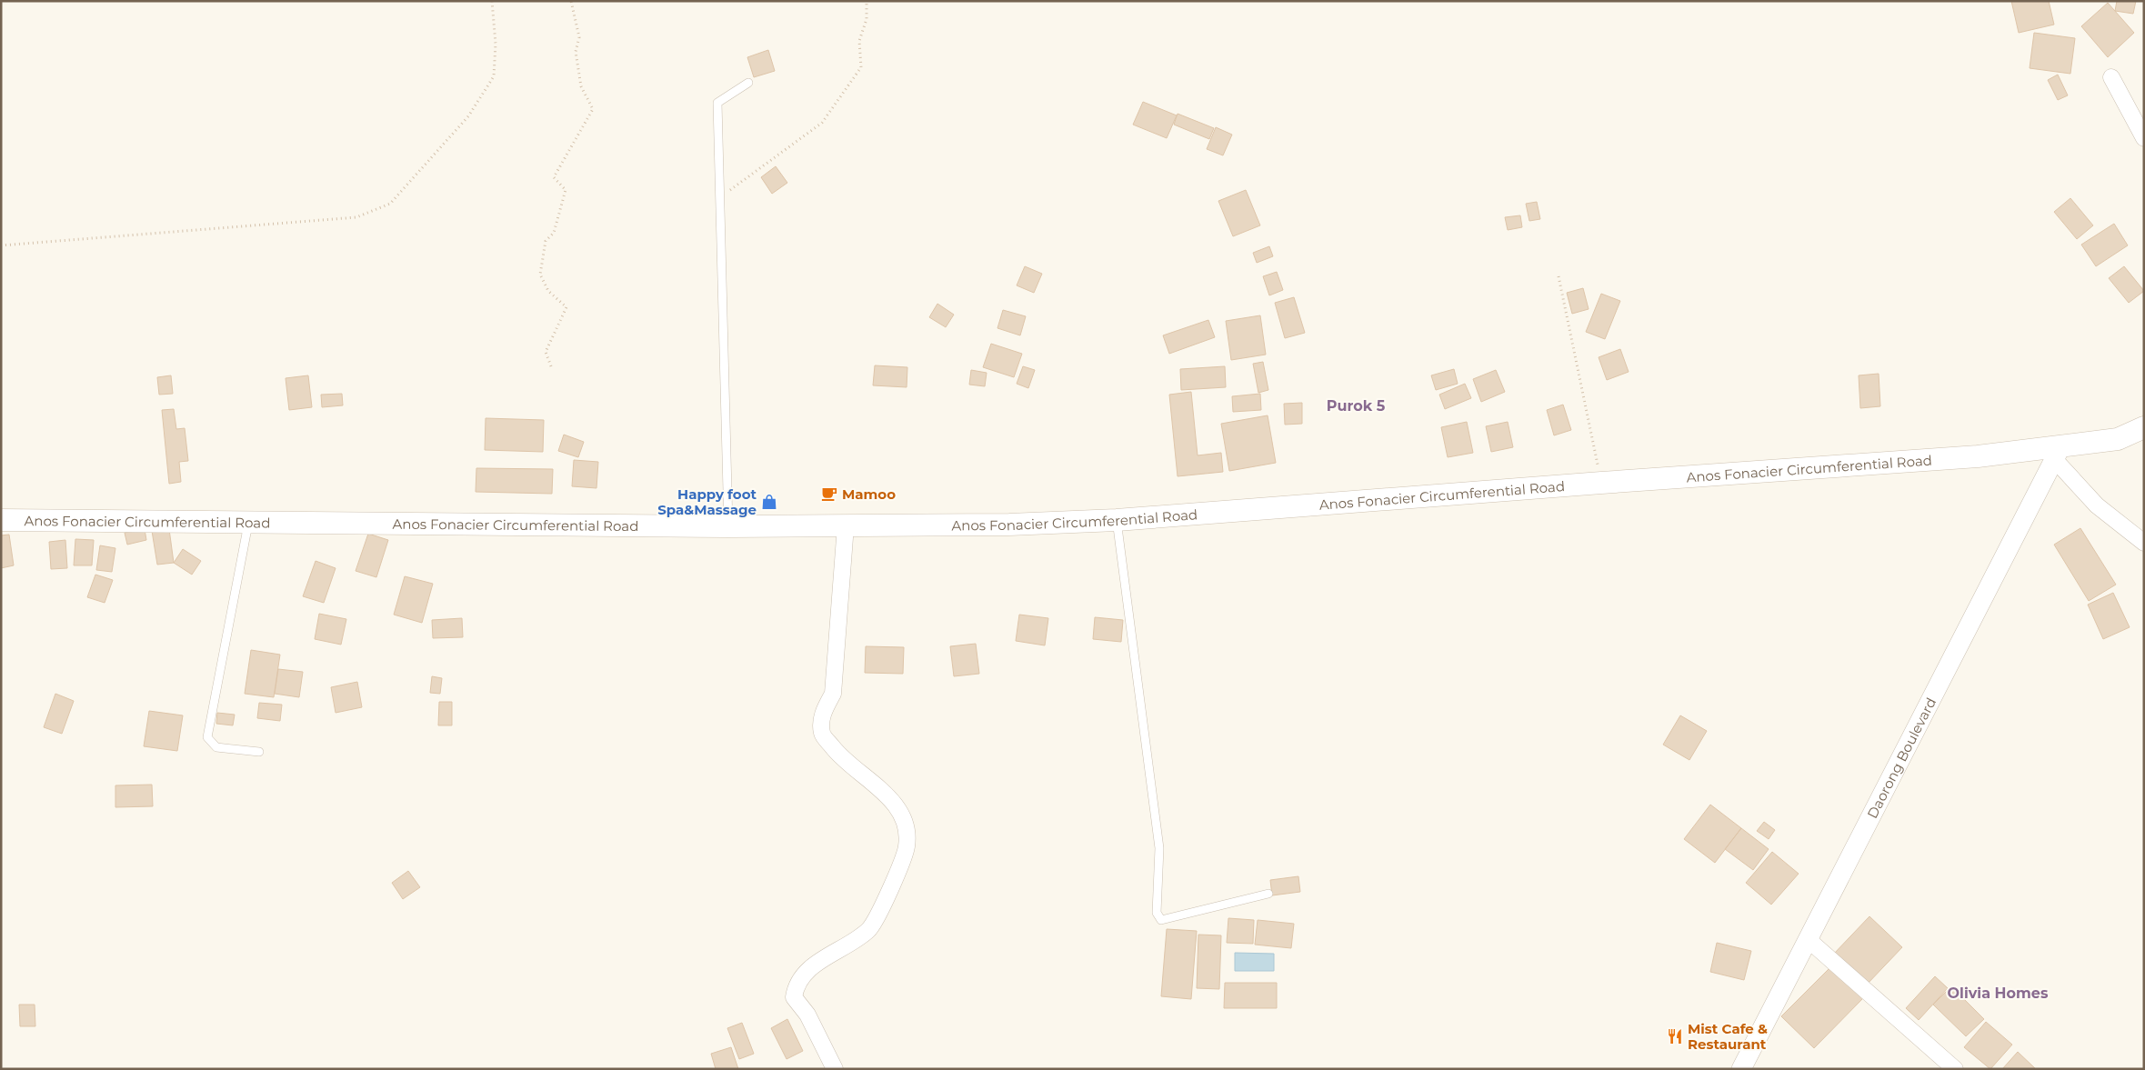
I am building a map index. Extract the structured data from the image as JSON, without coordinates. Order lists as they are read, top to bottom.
{
  "streets": {
    "main road": ["Anos Fonacier Circumferential Road"],
    "street": ["Daorong Boulevard"]
  },
  "crossings": [
    ["Anos Fonacier Circumferential Road", "Daorong Boulevard"]
  ],
  "districts": ["Purok 5", "Olivia Homes"],
  "places": {
    "cafe": ["Mamoo"],
    "shop": ["Happy foot Spa&Massage"],
    "restaurant": ["Mist Cafe & Restaurant"]
  }
}
